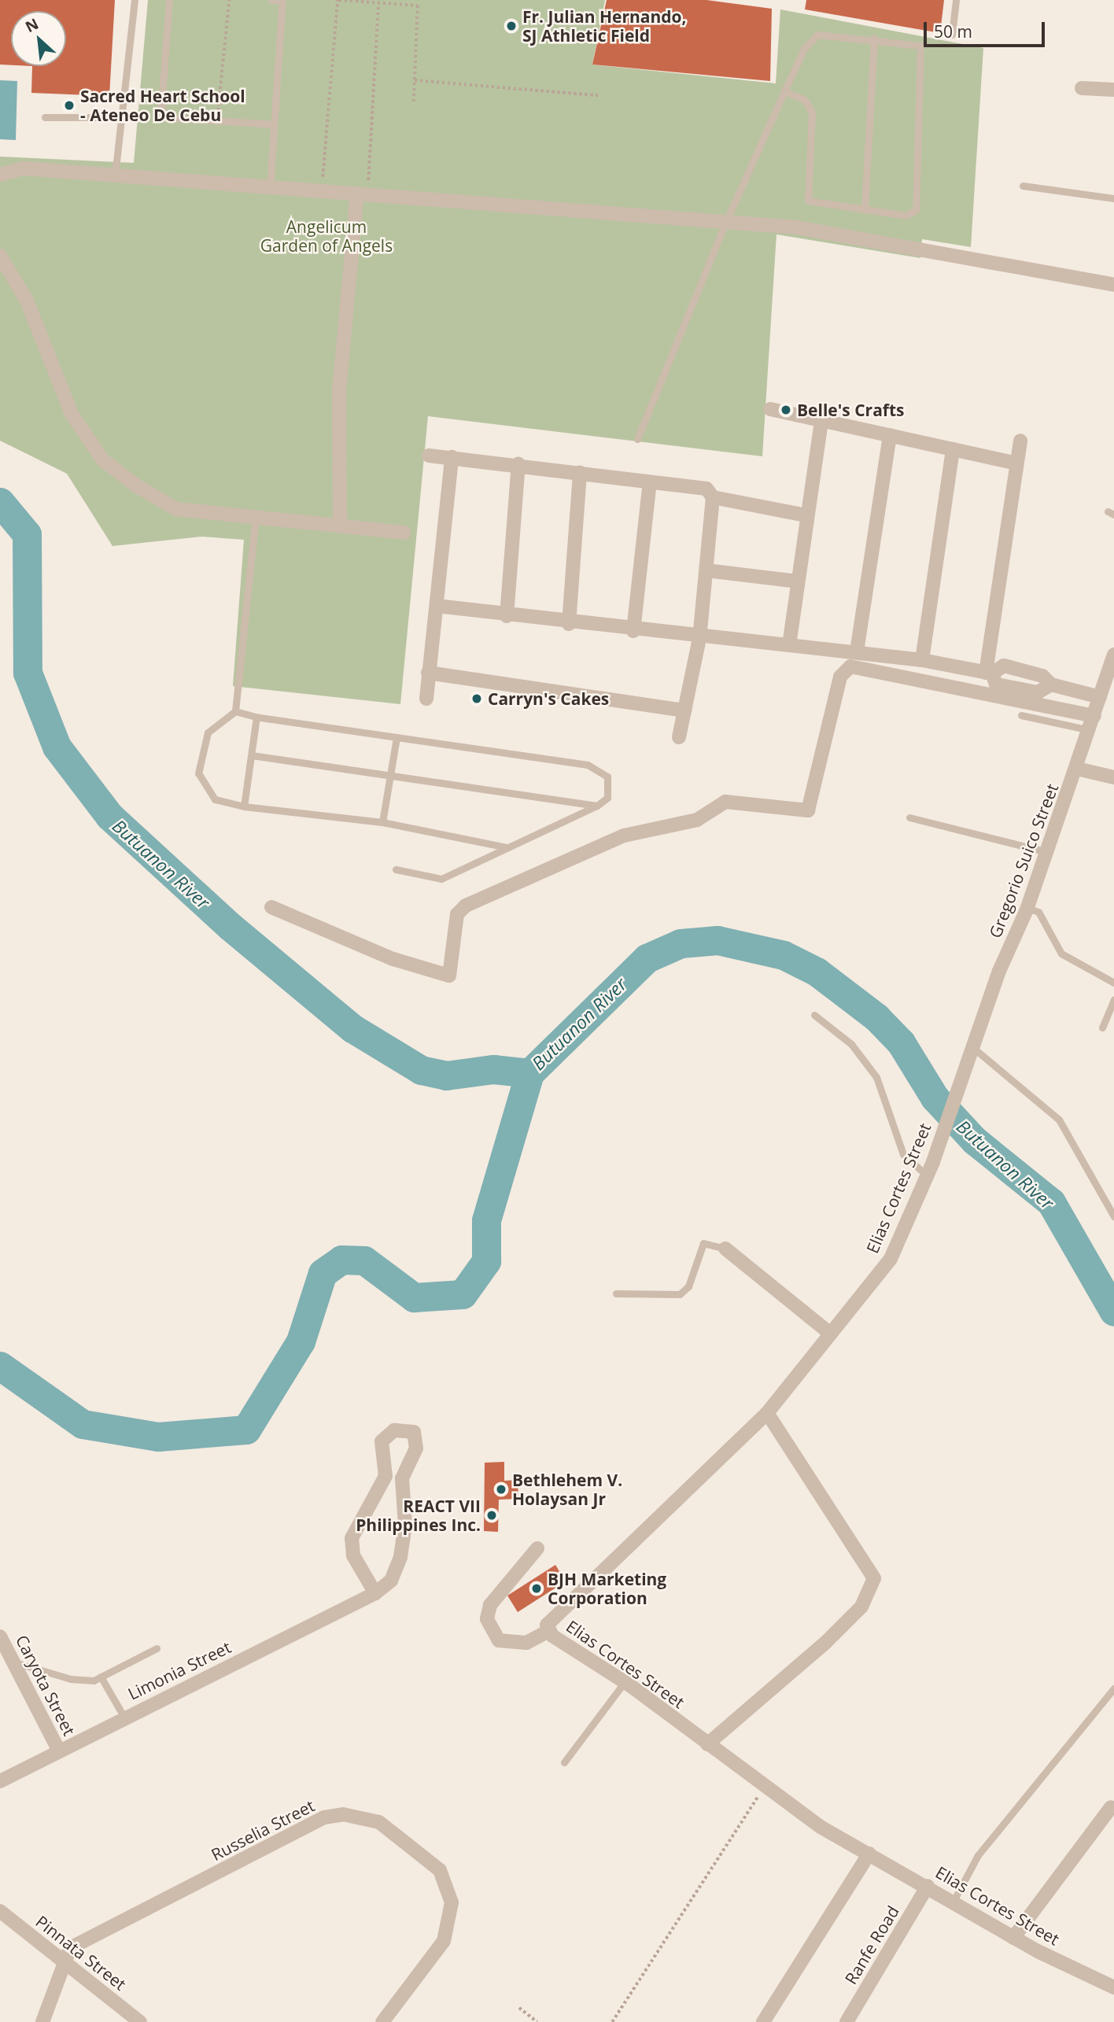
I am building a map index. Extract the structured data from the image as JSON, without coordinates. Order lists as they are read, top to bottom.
{
  "streets": {
    "street": [
      "Gregorio Suico Street",
      "Elias Cortes Street",
      "Limonia Street",
      "Caryota Street",
      "Russelia Street",
      "Ranfe Road",
      "Pinnata Street"
    ]
  },
  "crossings": [
    ["Gregorio Suico Street", "Elias Cortes Street"],
    ["Elias Cortes Street", "Ranfe Road"],
    ["Limonia Street", "Caryota Street"],
    ["Russelia Street", "Pinnata Street"]
  ],
  "water": ["Butuanon River"],
  "parks": ["Angelicum Garden of Angels"],
  "places": [
    "Fr. Julian Hernando, SJ Athletic Field",
    "Sacred Heart School - Ateneo De Cebu",
    "Belle's Crafts",
    "Carryn's Cakes",
    "Bethlehem V. Holaysan Jr",
    "REACT VII Philippines Inc.",
    "BJH Marketing Corporation"
  ],
  "scale_bar": "50 m",
  "north": "top left"
}
